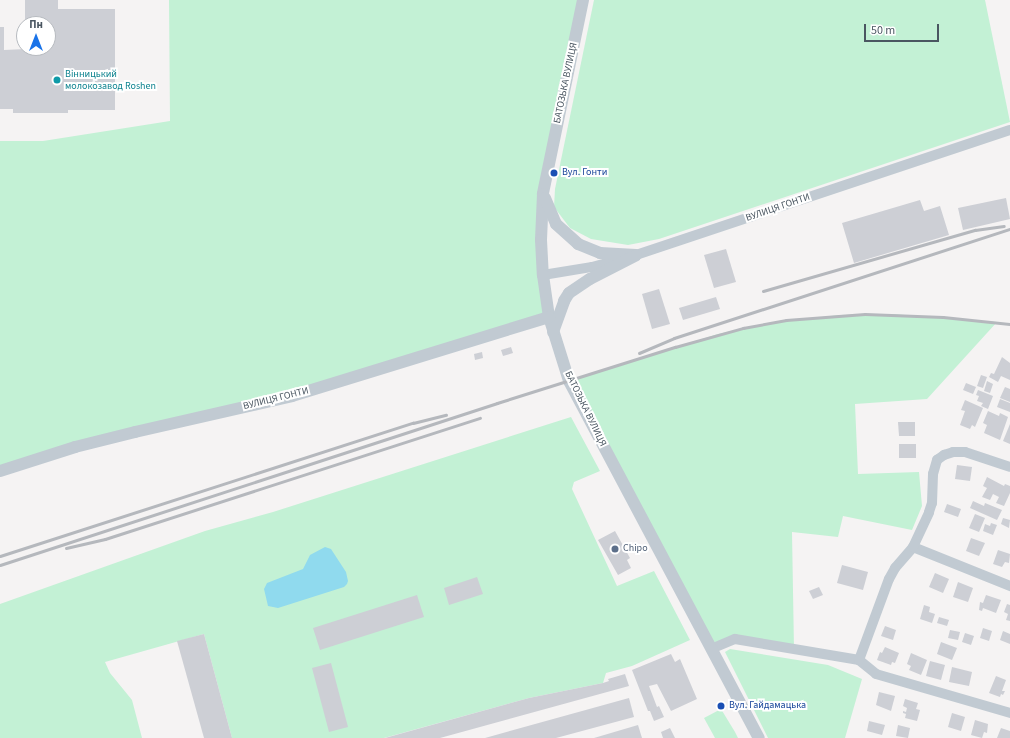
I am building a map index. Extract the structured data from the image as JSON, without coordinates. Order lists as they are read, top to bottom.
{
  "streets": {
    "street": ["БАТОЗЬКА ВУЛИЦЯ", "ВУЛИЦЯ ГОНТИ"]
  },
  "crossings": [
    ["БАТОЗЬКА ВУЛИЦЯ", "ВУЛИЦЯ ГОНТИ"]
  ],
  "places": [
    "Вінницький молокозавод Roshen",
    "Вул. Гонти",
    "Chipo",
    "Вул. Гайдамацька"
  ],
  "scale_bar": "50 m",
  "north": "top"
}
